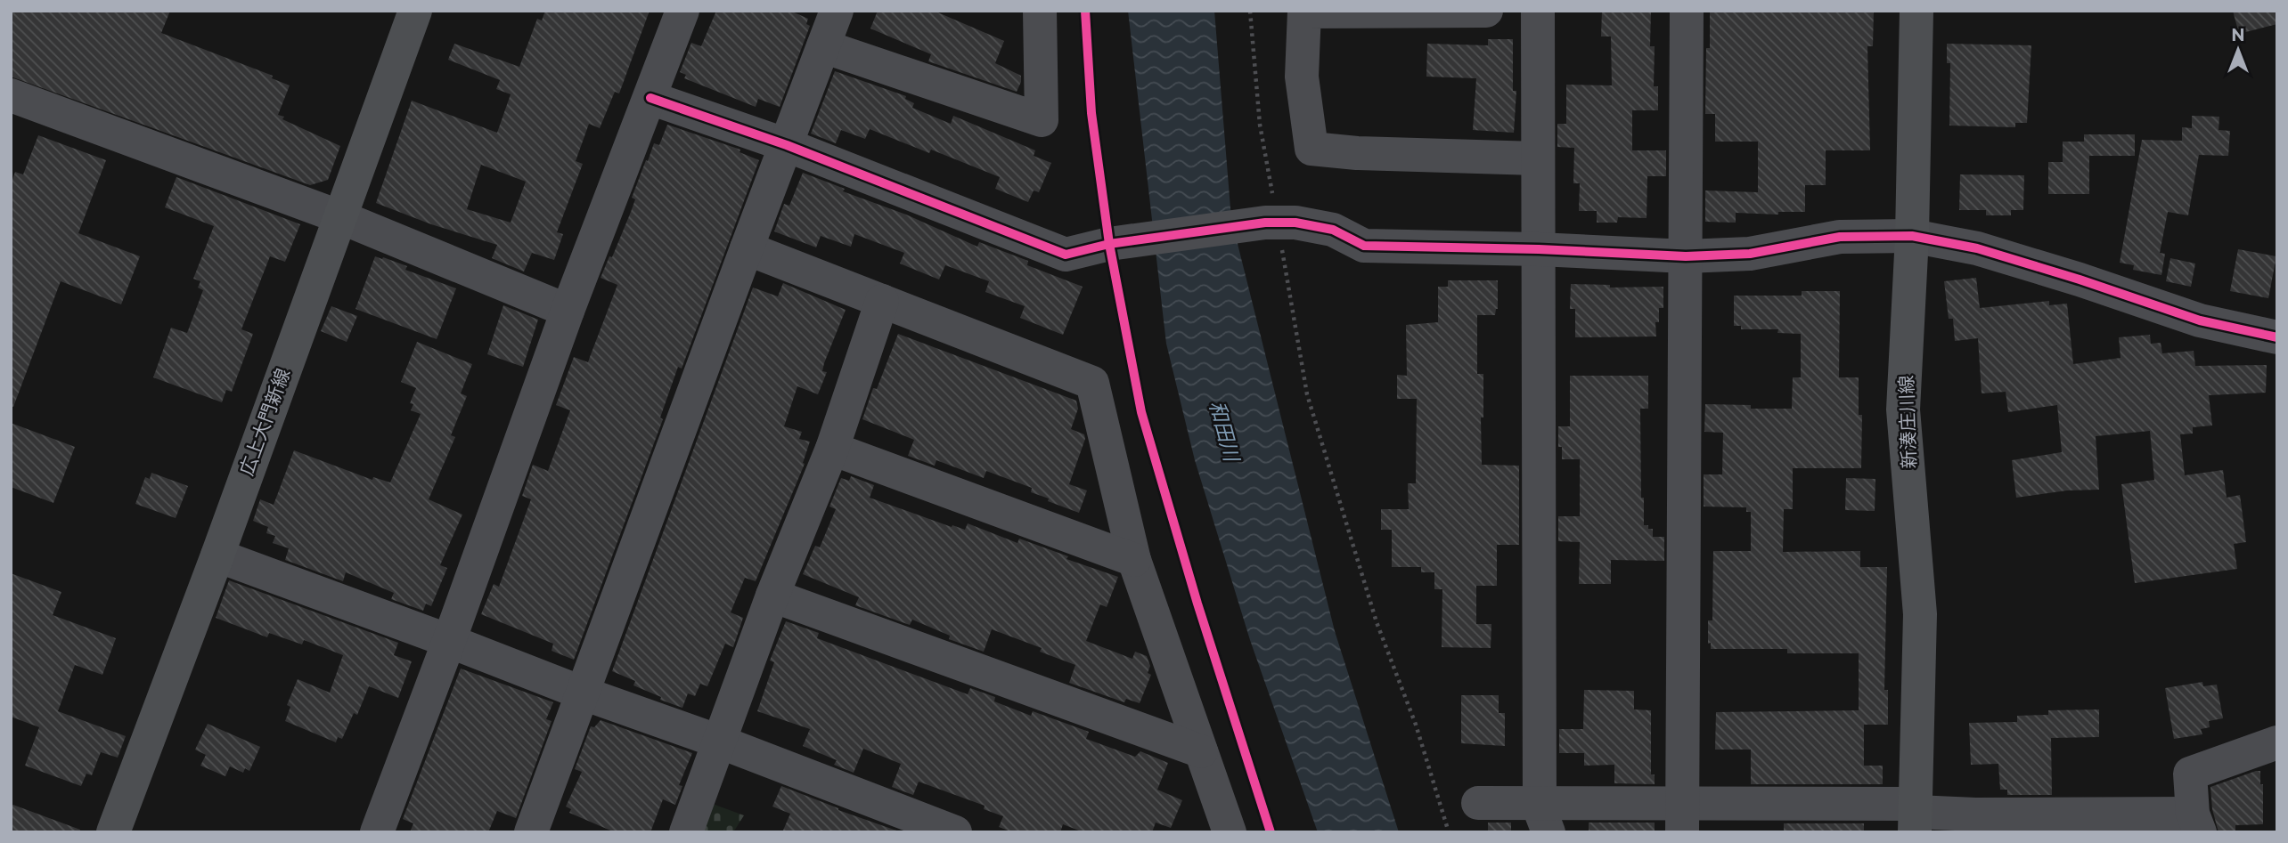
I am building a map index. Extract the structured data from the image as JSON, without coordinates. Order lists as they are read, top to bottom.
{
  "streets": {
    "main road": ["広上大門新線", "新湊庄川線"]
  },
  "water": ["和田川"],
  "north": "top"
}
